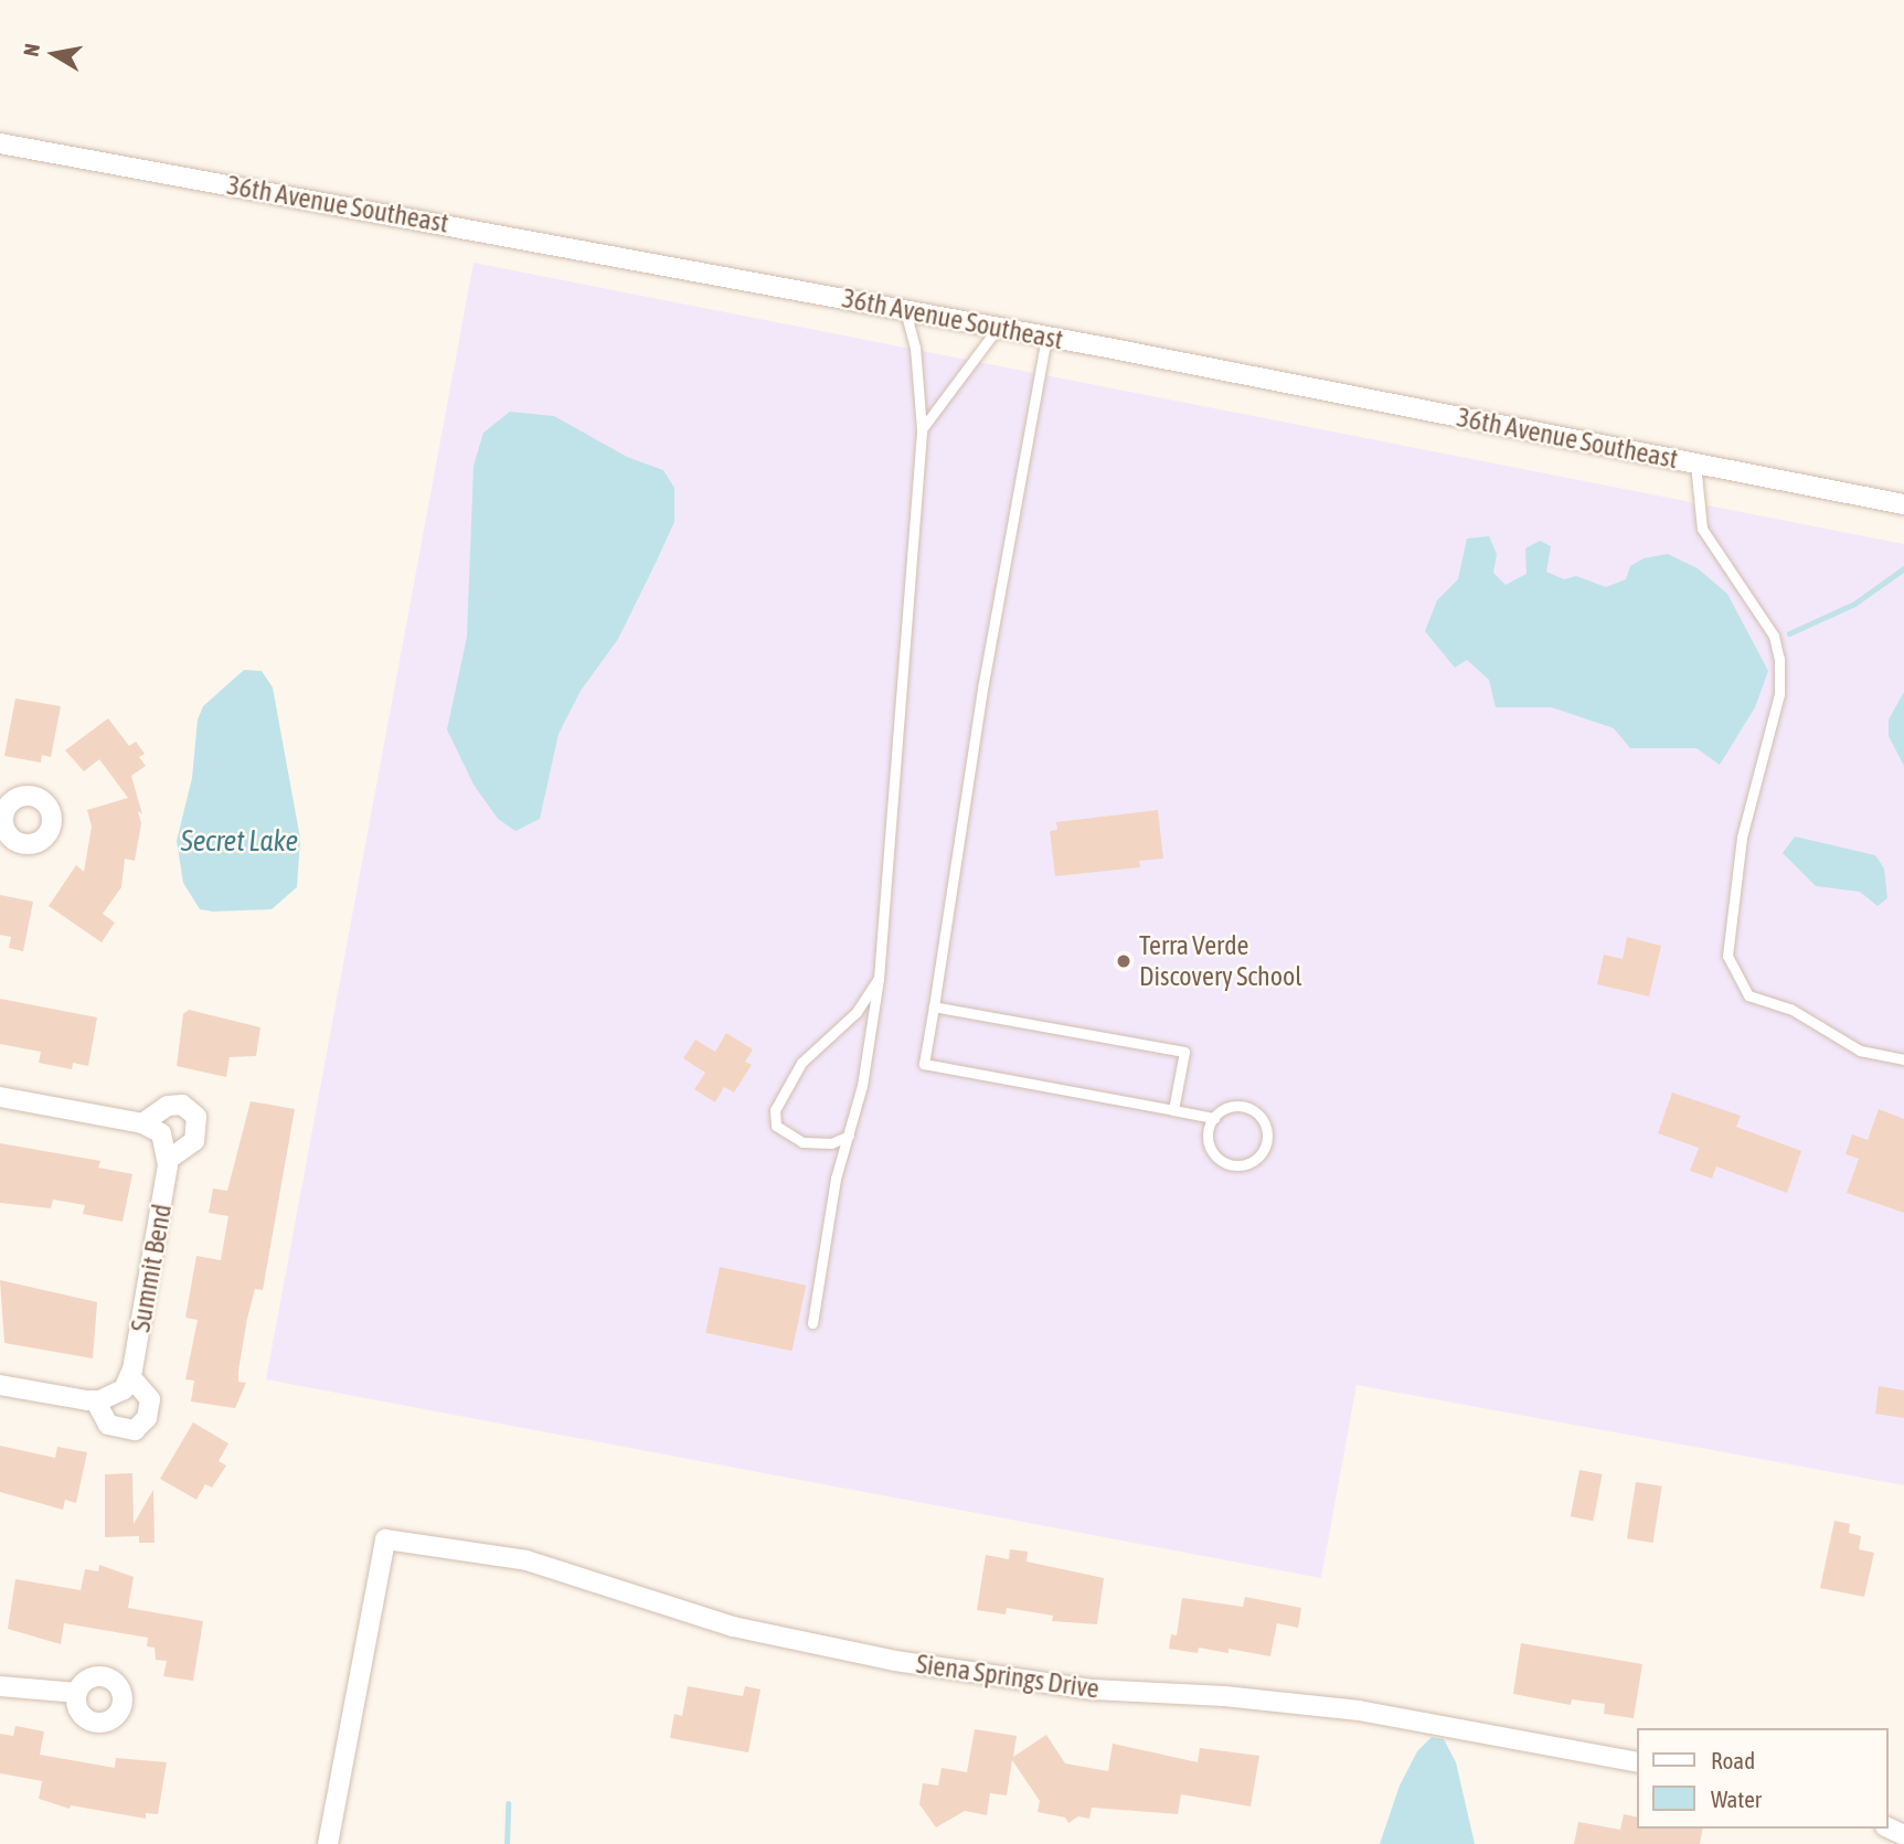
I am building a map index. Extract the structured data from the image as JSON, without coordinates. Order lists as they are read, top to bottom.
{
  "streets": {
    "street": ["36th Avenue Southeast", "Summit Bend", "Siena Springs Drive"]
  },
  "water": ["Secret Lake"],
  "places": ["Terra Verde Discovery School"],
  "legend": ["Road", "Water"],
  "north": "left"
}
